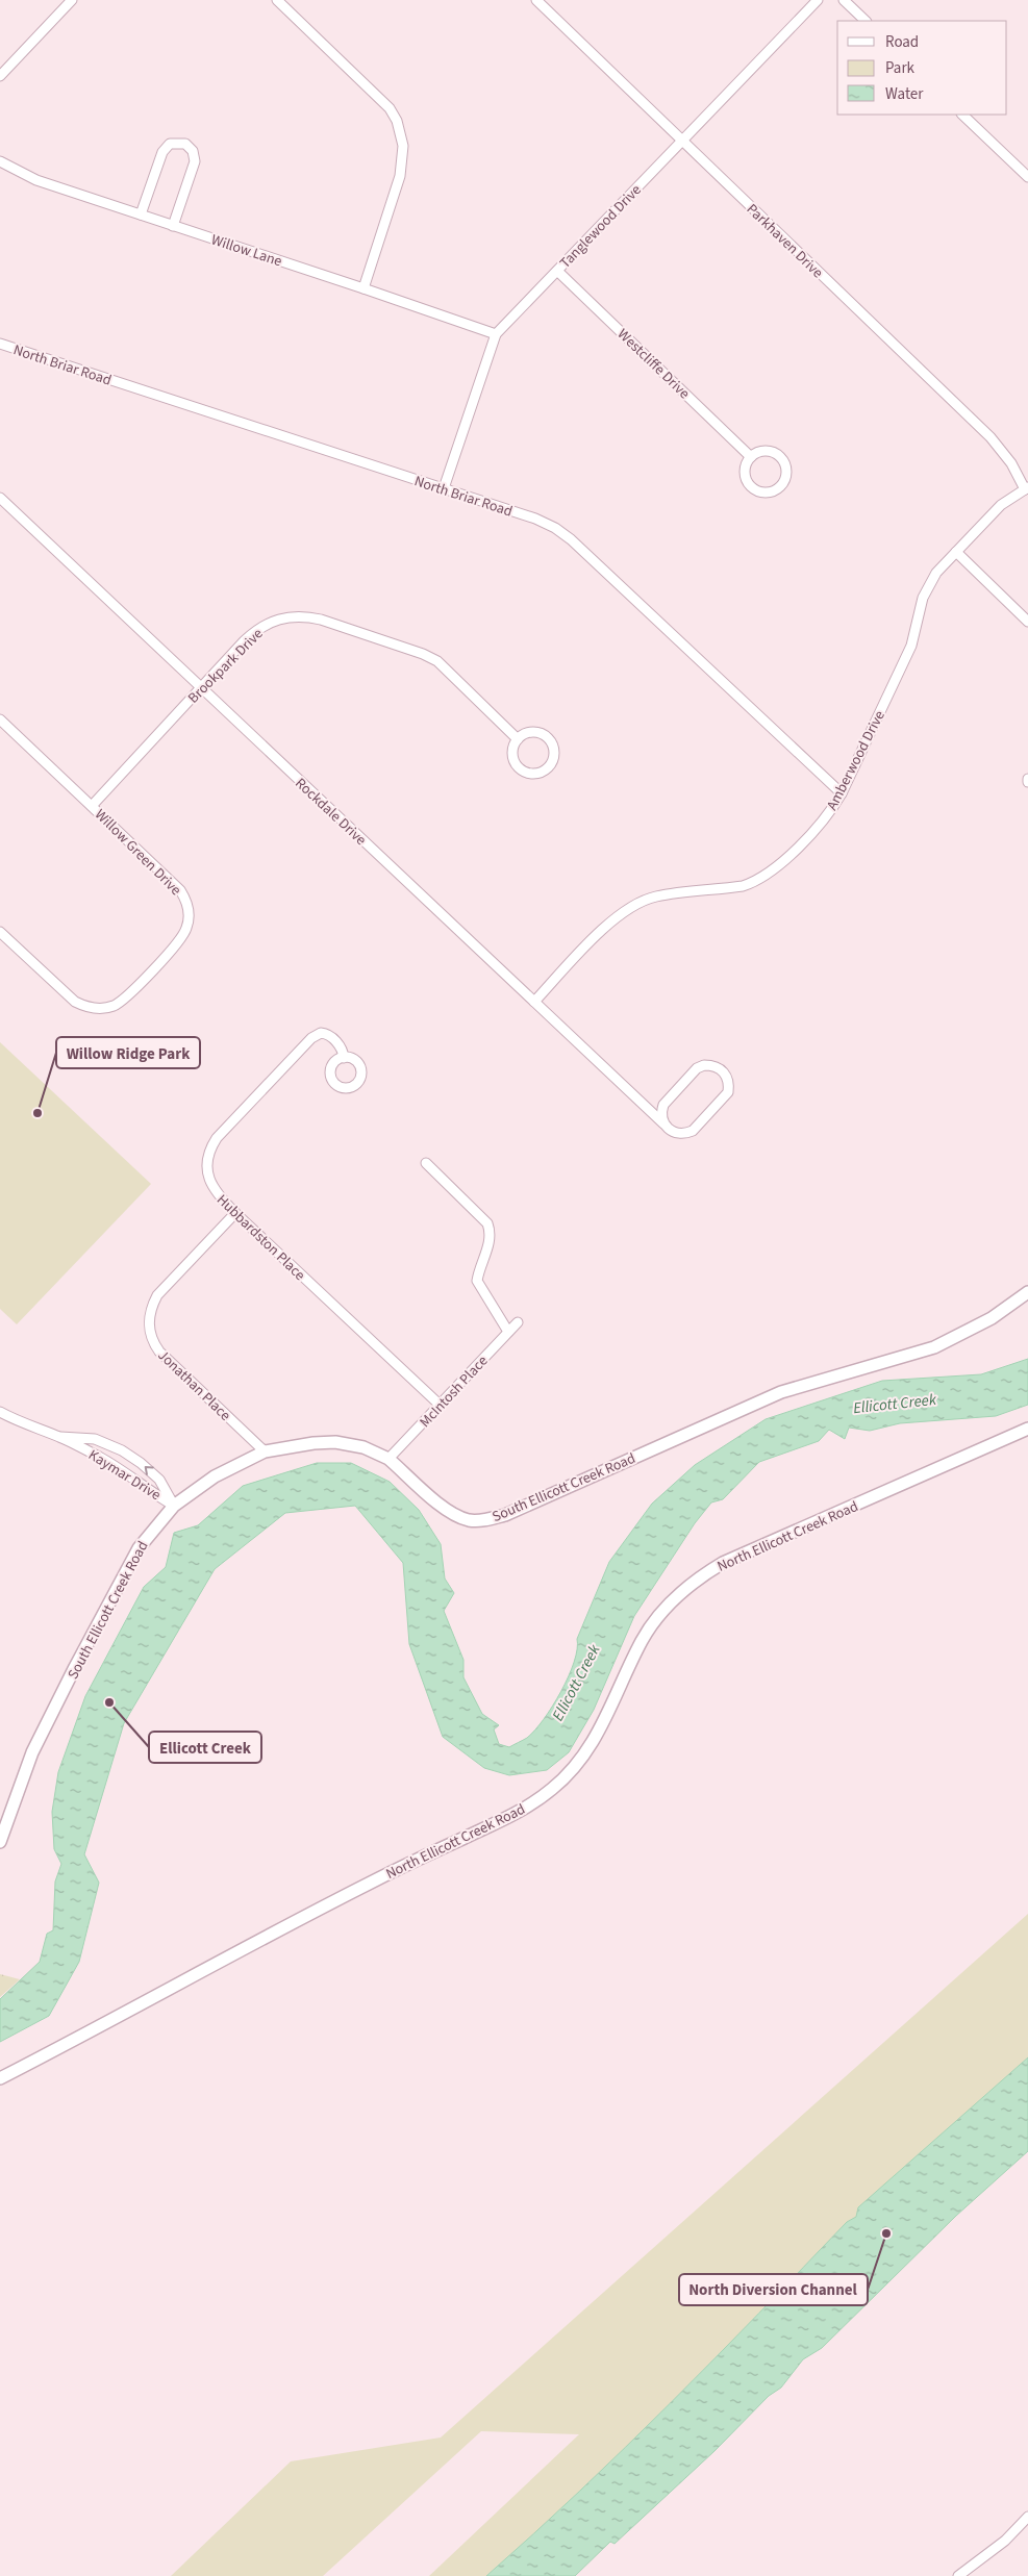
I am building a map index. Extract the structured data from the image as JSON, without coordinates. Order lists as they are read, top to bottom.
{
  "streets": {
    "street": [
      "Tanglewood Drive",
      "Parkhaven Drive",
      "Willow Lane",
      "Westcliffe Drive",
      "North Briar Road",
      "Brookpark Drive",
      "Amberwood Drive",
      "Rockdale Drive",
      "Willow Green Drive",
      "Hubbardston Place",
      "Jonathan Place",
      "McIntosh Place",
      "Kaymar Drive",
      "South Ellicott Creek Road",
      "North Ellicott Creek Road"
    ]
  },
  "crossings": [
    ["Tanglewood Drive", "Parkhaven Drive"],
    ["Tanglewood Drive", "Willow Lane"],
    ["Tanglewood Drive", "Westcliffe Drive"],
    ["Tanglewood Drive", "North Briar Road"],
    ["Parkhaven Drive", "Amberwood Drive"],
    ["North Briar Road", "Amberwood Drive"],
    ["Brookpark Drive", "Rockdale Drive"],
    ["Brookpark Drive", "Willow Green Drive"],
    ["Amberwood Drive", "Rockdale Drive"],
    ["Hubbardston Place", "Jonathan Place"],
    ["Hubbardston Place", "McIntosh Place"],
    ["Jonathan Place", "South Ellicott Creek Road"],
    ["McIntosh Place", "South Ellicott Creek Road"],
    ["Kaymar Drive", "South Ellicott Creek Road"]
  ],
  "water": ["Ellicott Creek"],
  "places": ["Willow Ridge Park", "Ellicott Creek", "North Diversion Channel"],
  "legend": ["Road", "Park", "Water"]
}
